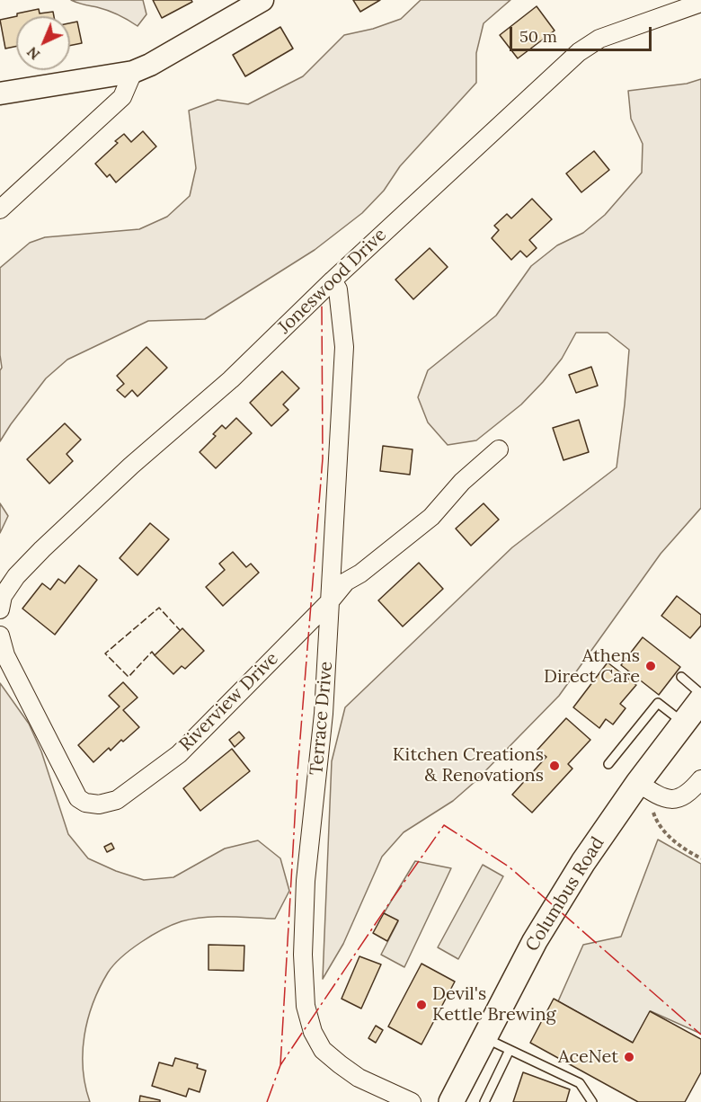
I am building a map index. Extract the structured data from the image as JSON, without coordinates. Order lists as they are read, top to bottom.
{
  "streets": {
    "main road": ["Columbus Road"],
    "street": ["Joneswood Drive", "Riverview Drive", "Terrace Drive"]
  },
  "crossings": [
    ["Joneswood Drive", "Terrace Drive"],
    ["Riverview Drive", "Terrace Drive"]
  ],
  "places": [
    "Athens Direct Care",
    "Kitchen Creations & Renovations",
    "Devil's Kettle Brewing",
    "AceNet"
  ],
  "scale_bar": "50 m",
  "north": "bottom left"
}
